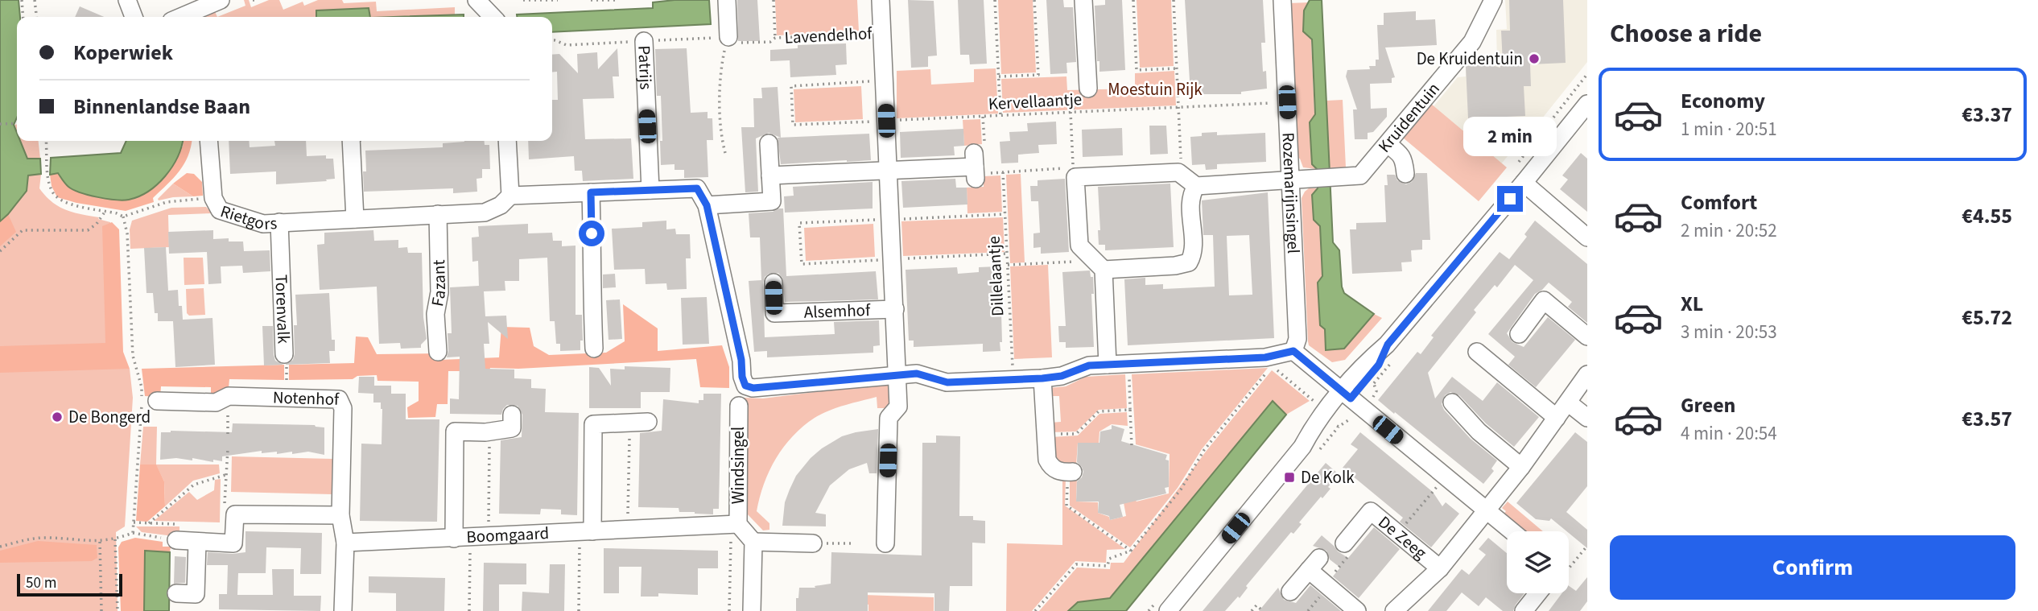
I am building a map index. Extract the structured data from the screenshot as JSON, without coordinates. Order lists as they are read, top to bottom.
{
  "streets": {
    "street": [
      "Lavendelhof",
      "Patrijs",
      "Kruidentuin",
      "Rozemarijnsingel",
      "Rietgors",
      "Fazant",
      "Torenvalk",
      "Alsemhof",
      "Notenhof",
      "Windsingel",
      "Boomgaard",
      "De Zeeg"
    ],
    "path": ["Kervellaantje", "Dillelaantje"]
  },
  "crossings": [
    ["Lavendelhof", "Patrijs"],
    ["Lavendelhof", "Kervellaantje"],
    ["Lavendelhof", "Alsemhof"],
    ["Kervellaantje", "Rozemarijnsingel"],
    ["Kruidentuin", "Rozemarijnsingel"],
    ["Rietgors", "Fazant"],
    ["Rietgors", "Torenvalk"],
    ["Torenvalk", "Notenhof"],
    ["Notenhof", "Boomgaard"],
    ["Windsingel", "Boomgaard"]
  ],
  "parks": ["Moestuin Rijk"],
  "places": {
    "other": ["De Kruidentuin", "De Bongerd"],
    "transit": ["De Kolk"]
  },
  "scale_bar": "50 m",
  "page": {
    "heading": "Choose a ride",
    "banner": ["Koperwiek", "Binnenlandse Baan"],
    "list": [
      {
        "name": "Economy",
        "note": "1 min · 20:51",
        "value": "€3.37"
      },
      {
        "name": "Comfort",
        "note": "2 min · 20:52",
        "value": "€4.55"
      },
      {
        "name": "XL",
        "note": "3 min · 20:53",
        "value": "€5.72"
      },
      {
        "name": "Green",
        "note": "4 min · 20:54",
        "value": "€3.57"
      }
    ],
    "bubble": "2 min",
    "buttons": "Confirm",
    "scale": "50 m"
  }
}
